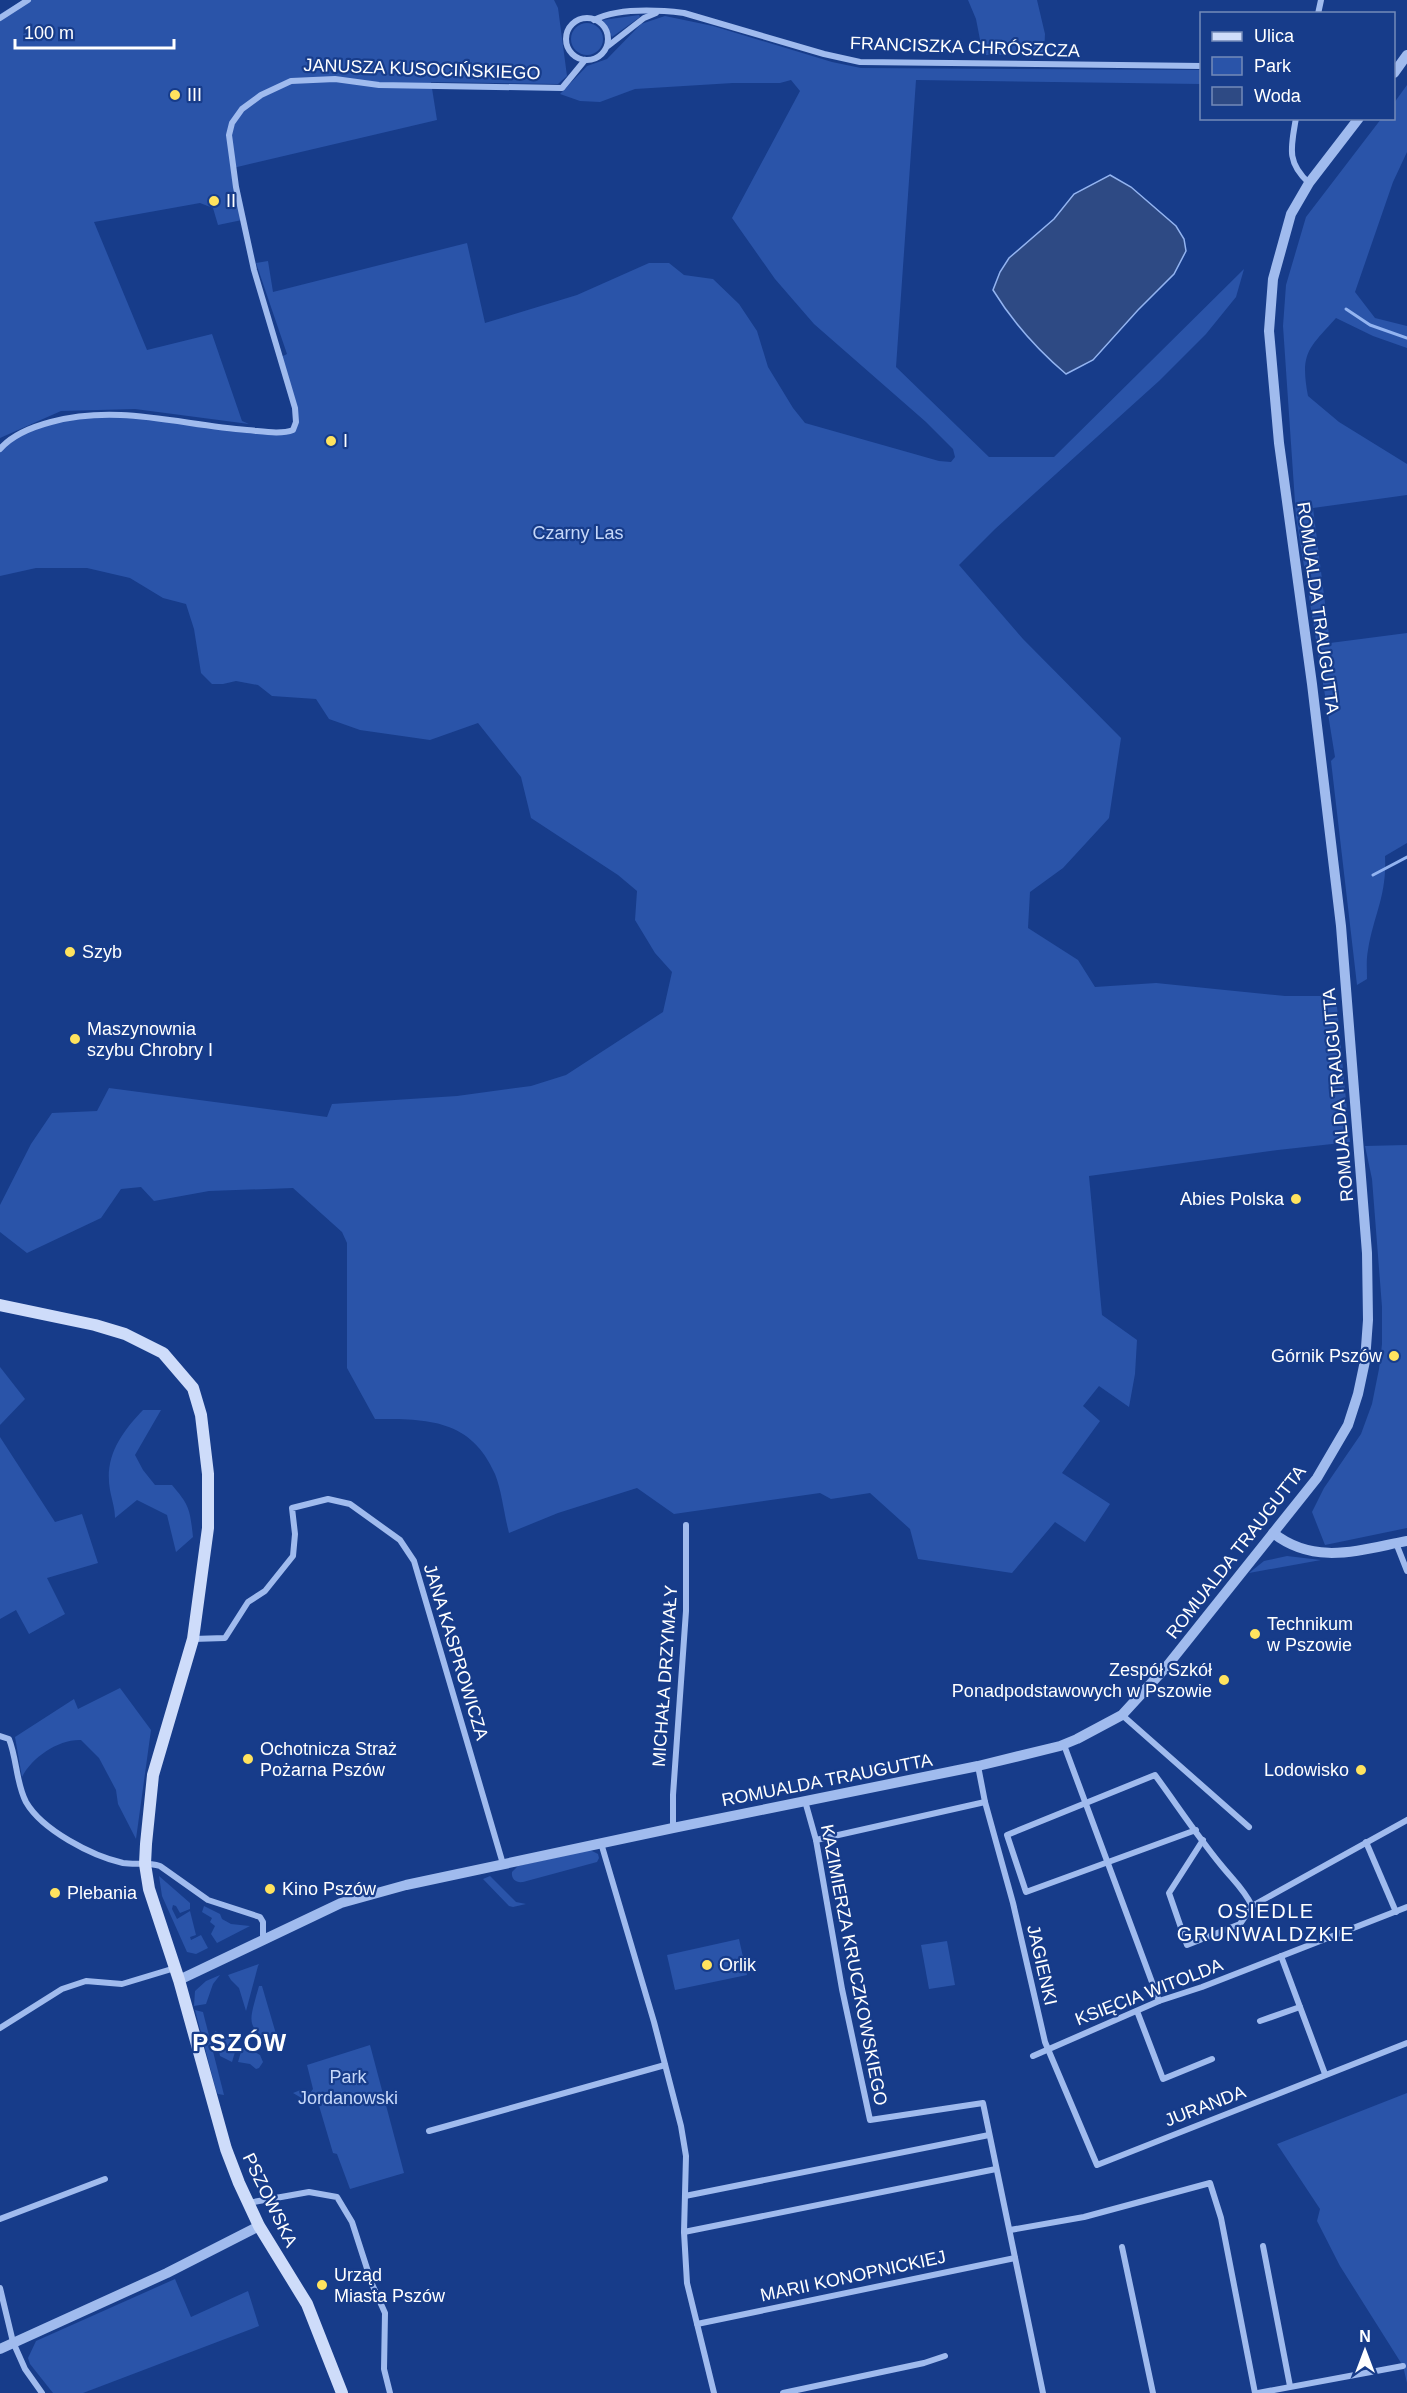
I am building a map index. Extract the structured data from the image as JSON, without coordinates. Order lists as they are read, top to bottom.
{
  "streets": {
    "main road": ["PSZOWSKA"],
    "street": [
      "FRANCISZKA CHRÓSZCZA",
      "JANUSZA KUSOCIŃSKIEGO",
      "ROMUALDA TRAUGUTTA",
      "JANA KASPROWICZA",
      "MICHAŁA DRZYMAŁY",
      "KAZIMIERZA KRUCZKOWSKIEGO",
      "JAGIENKI",
      "KSIĘCIA WITOLDA",
      "JURANDA",
      "MARII KONOPNICKIEJ"
    ]
  },
  "crossings": [
    ["FRANCISZKA CHRÓSZCZA", "JANUSZA KUSOCIŃSKIEGO"],
    ["ROMUALDA TRAUGUTTA", "JANA KASPROWICZA"],
    ["ROMUALDA TRAUGUTTA", "MICHAŁA DRZYMAŁY"],
    ["ROMUALDA TRAUGUTTA", "KAZIMIERZA KRUCZKOWSKIEGO"],
    ["ROMUALDA TRAUGUTTA", "JAGIENKI"],
    ["ROMUALDA TRAUGUTTA", "PSZOWSKA"],
    ["JANA KASPROWICZA", "PSZOWSKA"],
    ["KAZIMIERZA KRUCZKOWSKIEGO", "MARII KONOPNICKIEJ"],
    ["JAGIENKI", "KSIĘCIA WITOLDA"],
    ["JAGIENKI", "JURANDA"]
  ],
  "districts": ["OSIEDLE GRUNWALDZKIE", "PSZÓW"],
  "parks": ["Czarny Las", "Park Jordanowski"],
  "places": [
    "III",
    "II",
    "I",
    "Szyb",
    "Maszynownia szybu Chrobry I",
    "Abies Polska",
    "Górnik Pszów",
    "Technikum w Pszowie",
    "Zespół Szkół Ponadpodstawowych w Pszowie",
    "Ochotnicza Straż Pożarna Pszów",
    "Lodowisko",
    "Kino Pszów",
    "Plebania",
    "Orlik",
    "Urząd Miasta Pszów"
  ],
  "legend": ["Ulica", "Park", "Woda"],
  "scale_bar": "100 m",
  "north": "top"
}
